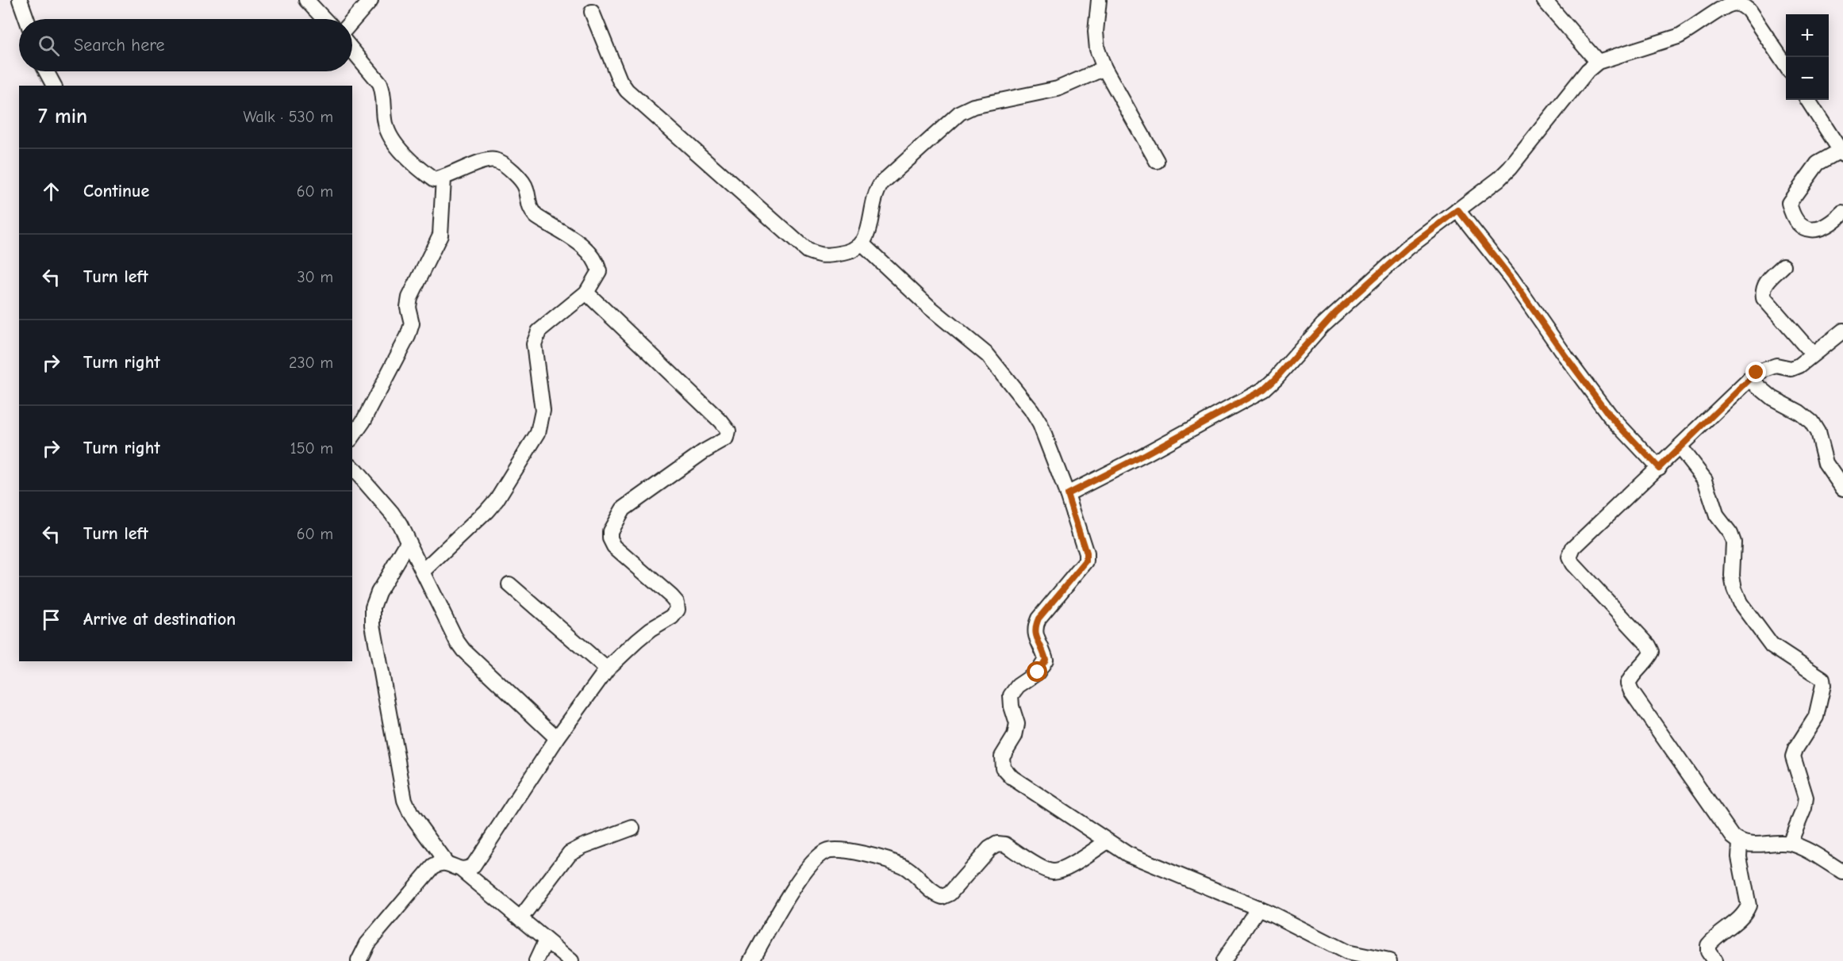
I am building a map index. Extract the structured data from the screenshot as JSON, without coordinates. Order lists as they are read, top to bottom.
{
  "page": {
    "map_buttons": ["+", "−"],
    "search": "Search here",
    "heading": ["7 min", "Walk · 530 m"],
    "list": [
      ["Continue", "60 m"],
      ["Turn left", "30 m"],
      ["Turn right", "230 m"],
      ["Turn right", "150 m"],
      ["Turn left", "60 m"],
      "Arrive at destination"
    ]
  }
}
